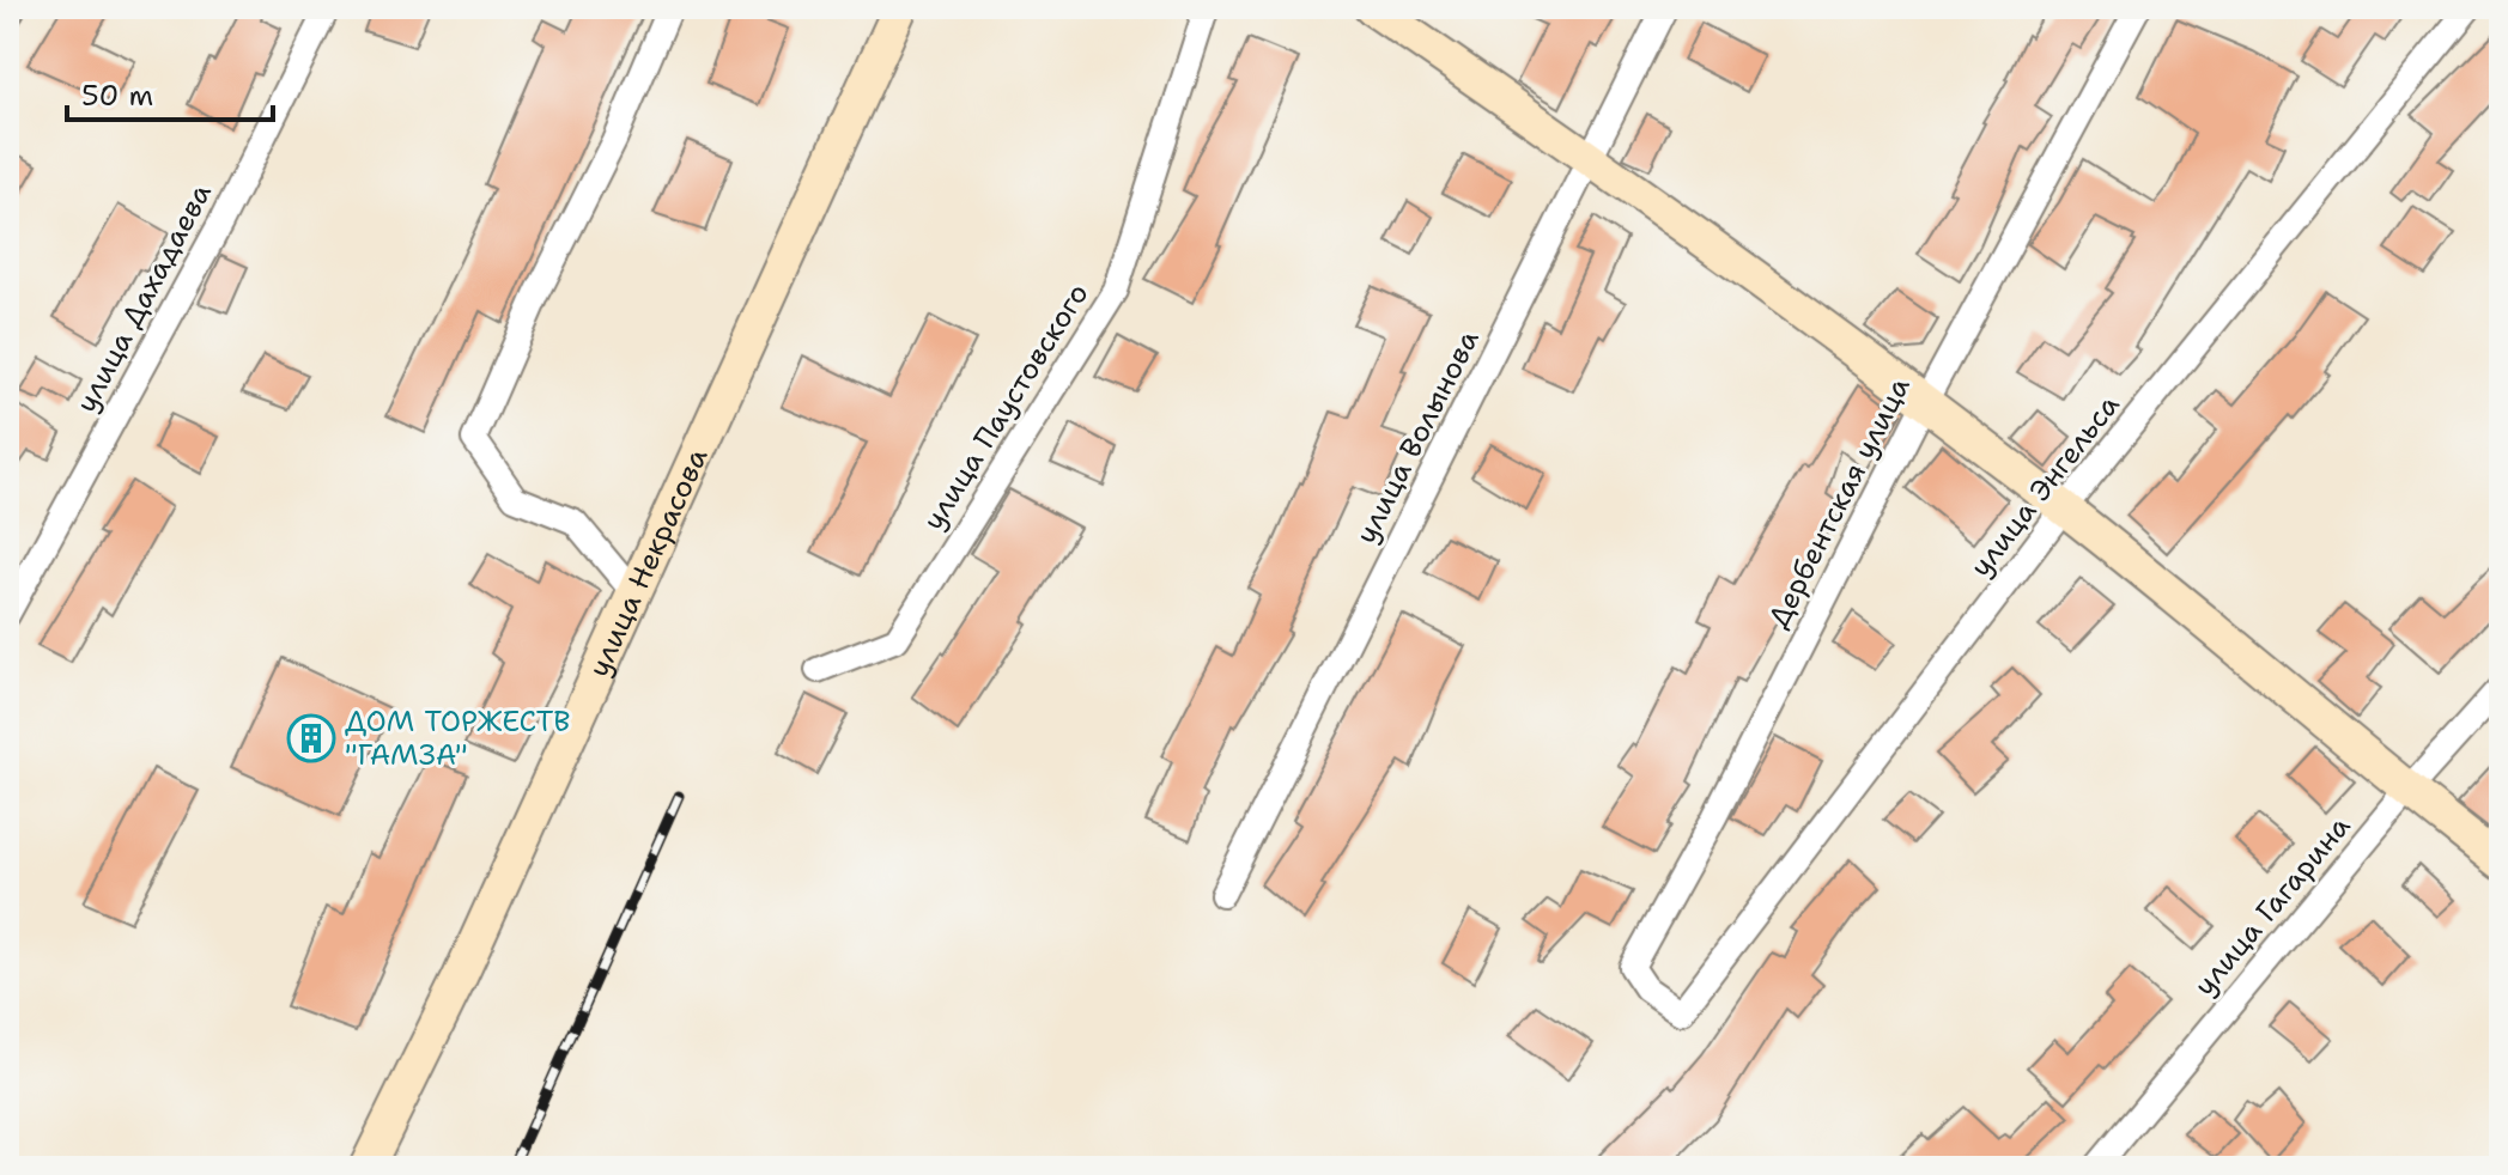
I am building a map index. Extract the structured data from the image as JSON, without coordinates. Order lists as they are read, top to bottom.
{
  "streets": {
    "street": [
      "улица Дахадаева",
      "улица Паустовского",
      "улица Волынова",
      "улица Энгельса",
      "Дербентская улица",
      "улица Некрасова",
      "улица Гагарина"
    ]
  },
  "crossings": [
    ["улица Энгельса", "Дербентская улица"]
  ],
  "places": {
    "building": ["ДОМ ТОРЖЕСТВ \"ГАМЗА\""]
  },
  "scale_bar": "50 m"
}
